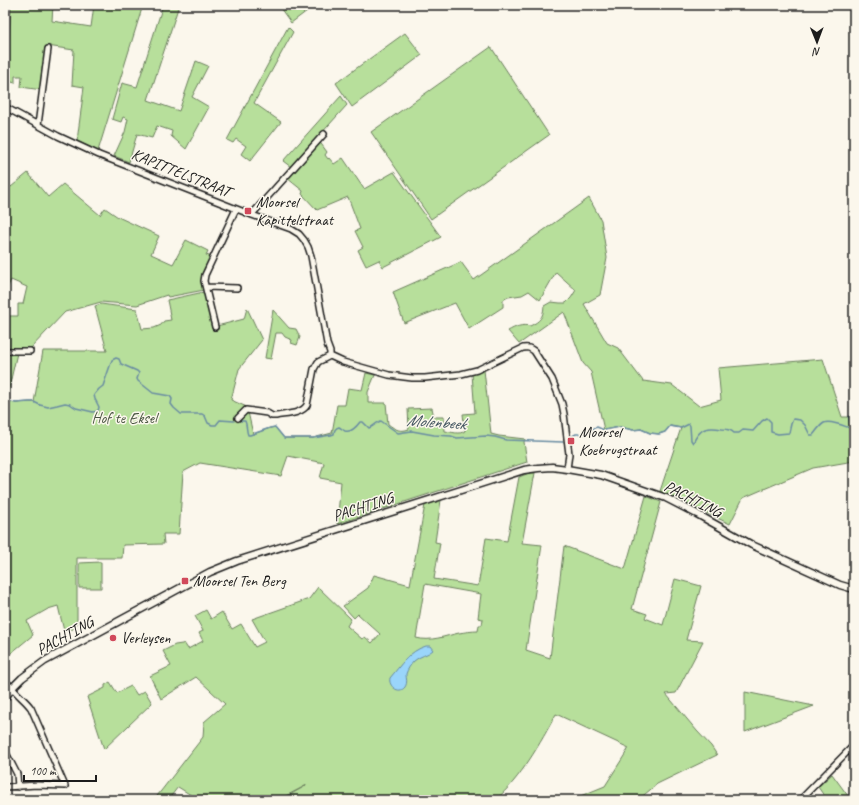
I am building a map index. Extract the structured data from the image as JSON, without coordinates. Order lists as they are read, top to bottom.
{
  "streets": {
    "main road": ["PACHTING"],
    "street": ["KAPITTELSTRAAT"]
  },
  "water": ["Molenbeek"],
  "parks": ["Hof te Eksel"],
  "places": {
    "transit": ["Moorsel Kapittelstraat", "Moorsel Koebrugstraat", "Moorsel Ten Berg"],
    "other": ["Verleysen"]
  },
  "scale_bar": "100 m",
  "north": "bottom"
}
